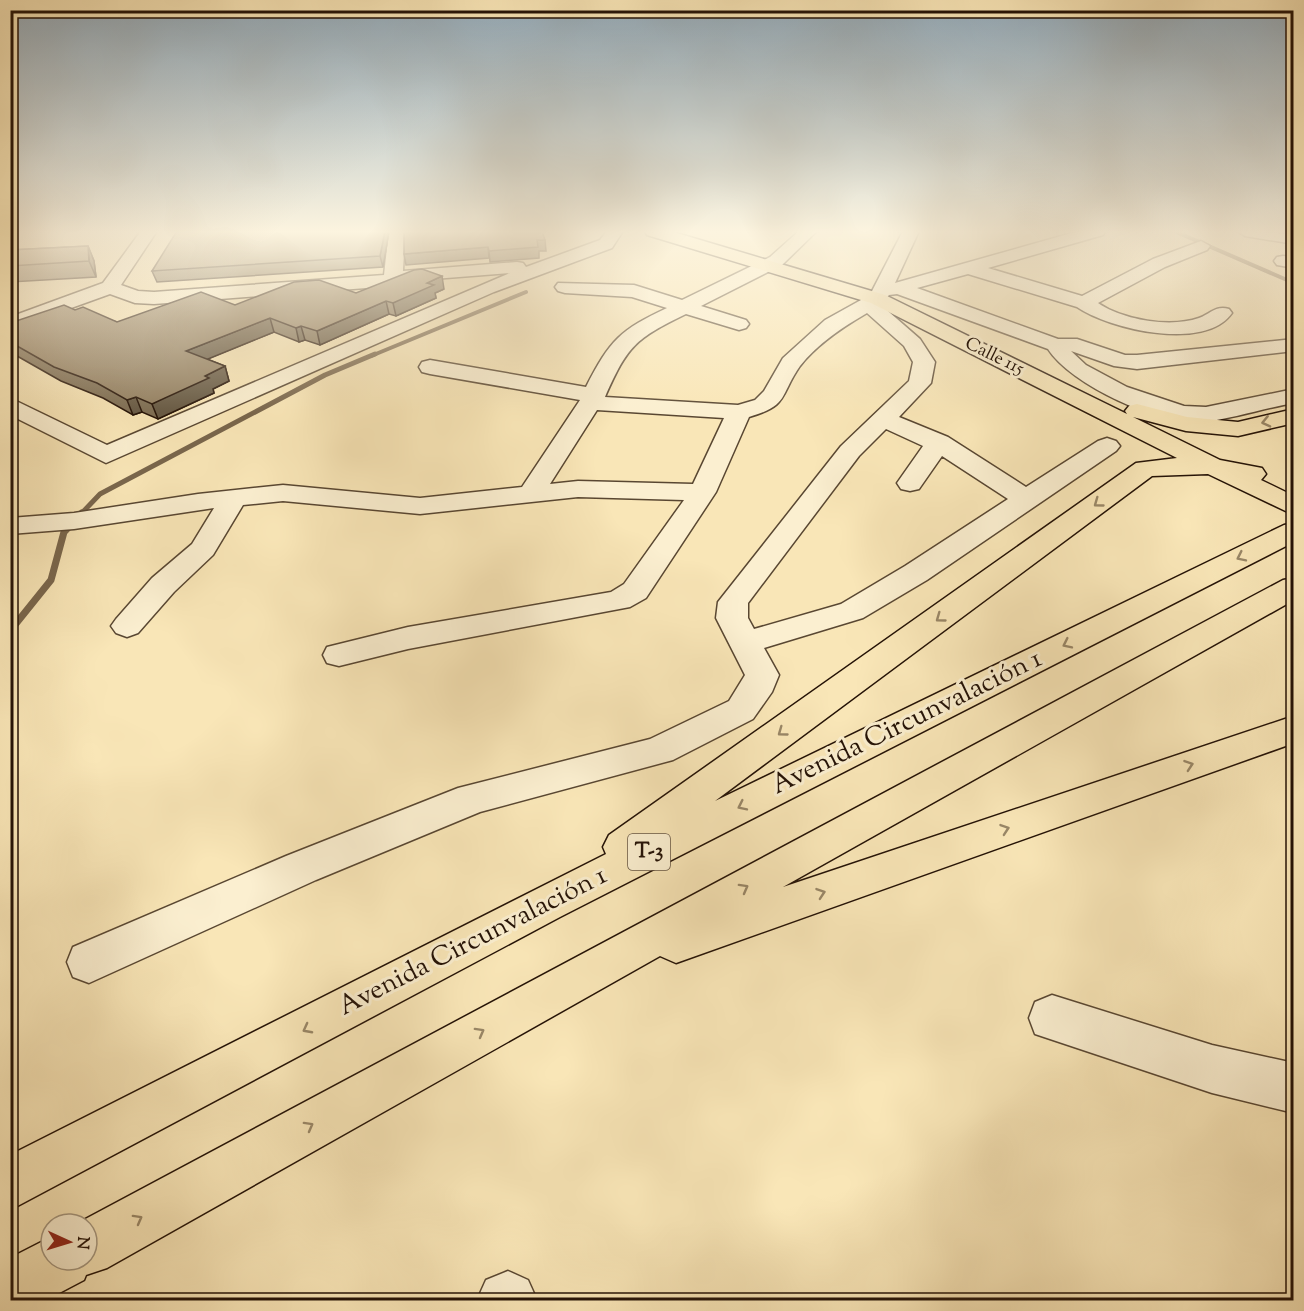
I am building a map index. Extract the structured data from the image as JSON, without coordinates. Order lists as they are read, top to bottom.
{
  "streets": {
    "main road": ["Calle 115", "Avenida Circunvalación 1", "T-3"]
  },
  "north": "right"
}
